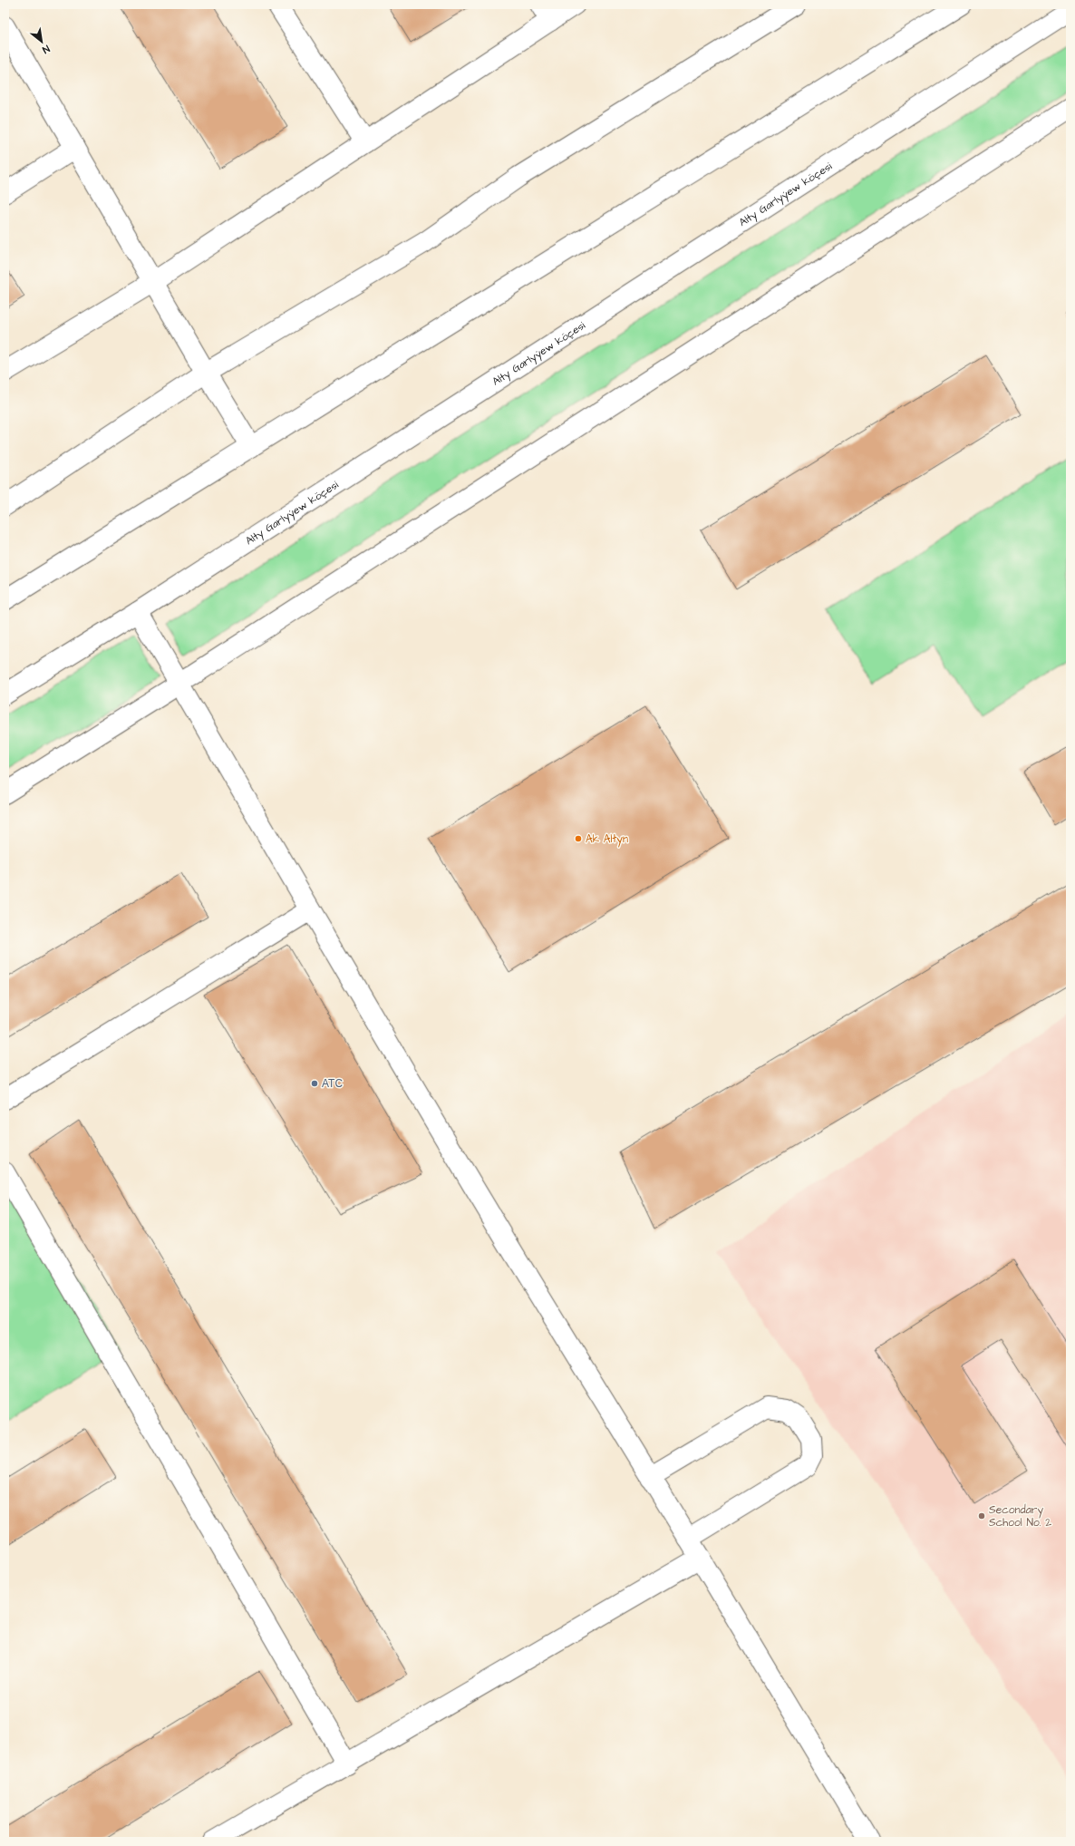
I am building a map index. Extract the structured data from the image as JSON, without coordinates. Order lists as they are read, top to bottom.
{
  "streets": {
    "street": ["Alty Garlyýew köçesi"]
  },
  "places": ["Ak Altyn", "АТС", "Secondary School No. 2"],
  "north": "bottom right"
}
